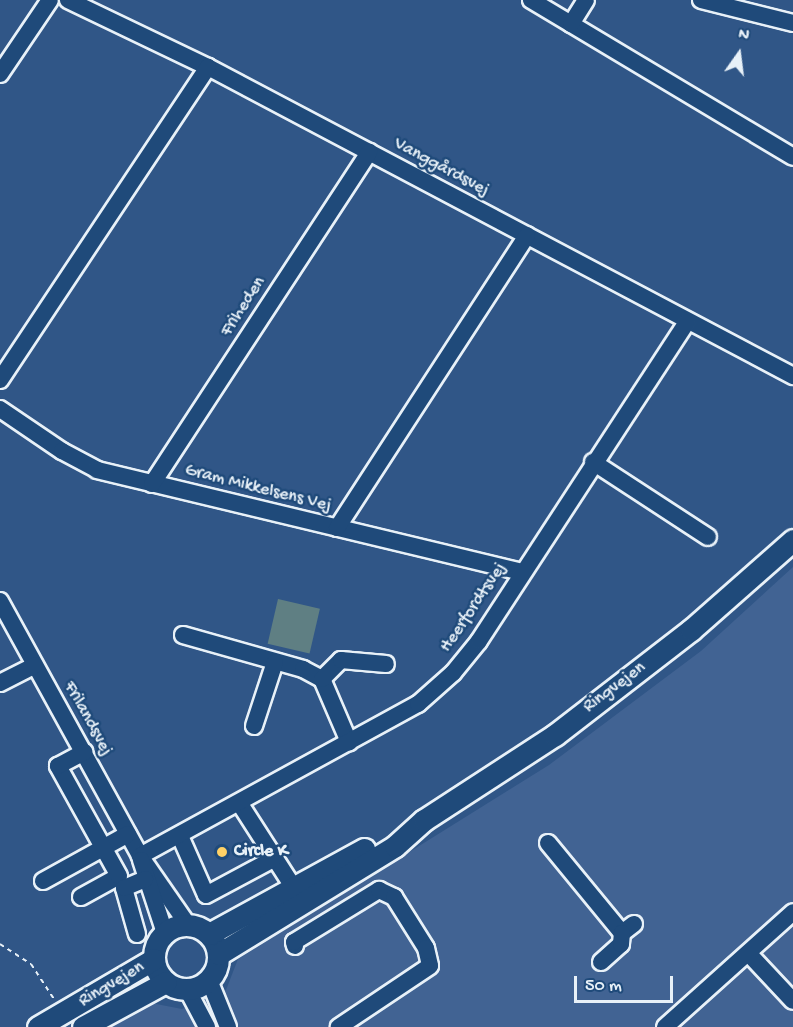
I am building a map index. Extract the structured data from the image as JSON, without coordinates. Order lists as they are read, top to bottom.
{
  "streets": {
    "main road": ["Ringvejen"],
    "street": [
      "Vanggårdsvej",
      "Friheden",
      "Gram Mikkelsens Vej",
      "Heerfordtsvej",
      "Frilandsvej"
    ]
  },
  "crossings": [
    ["Vanggårdsvej", "Friheden"],
    ["Vanggårdsvej", "Heerfordtsvej"],
    ["Friheden", "Gram Mikkelsens Vej"],
    ["Gram Mikkelsens Vej", "Heerfordtsvej"],
    ["Heerfordtsvej", "Frilandsvej"],
    ["Ringvejen", "Frilandsvej"]
  ],
  "places": ["Circle K"],
  "scale_bar": "50 m",
  "north": "top"
}
